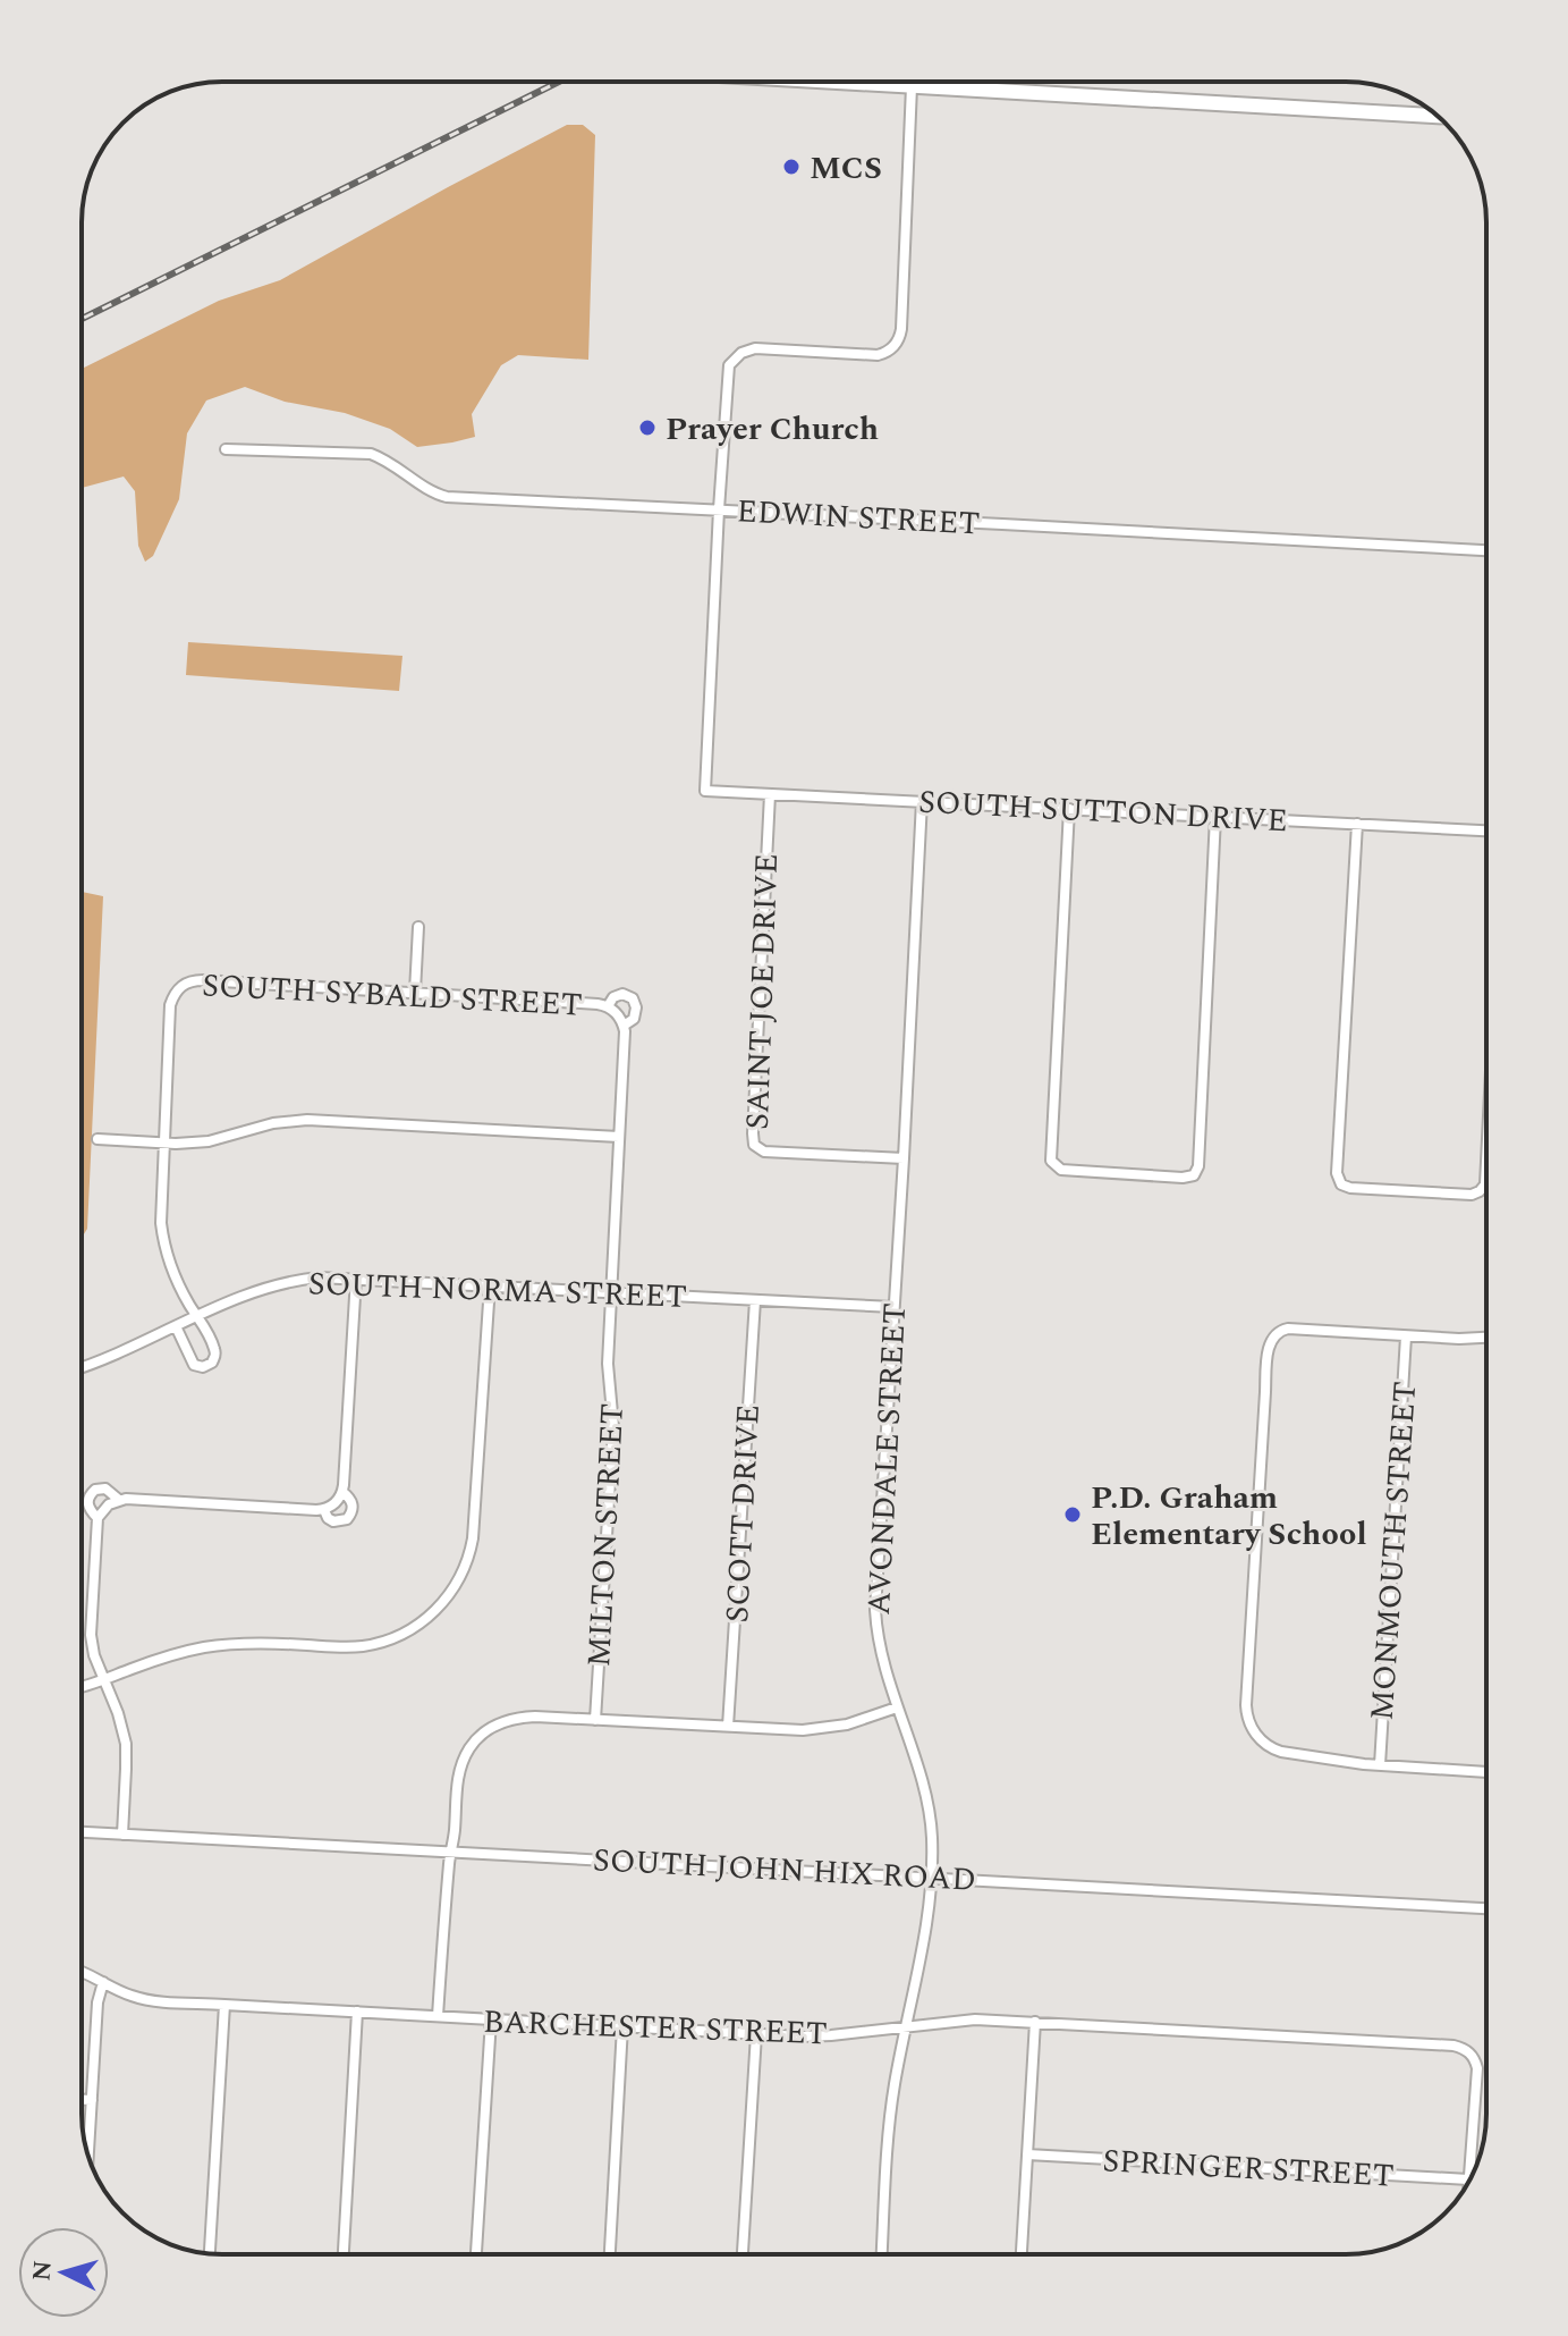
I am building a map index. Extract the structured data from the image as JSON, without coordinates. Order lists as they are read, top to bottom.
{
  "streets": {
    "street": [
      "EDWIN STREET",
      "SOUTH SUTTON DRIVE",
      "SAINT JOE DRIVE",
      "SOUTH SYBALD STREET",
      "SOUTH NORMA STREET",
      "AVONDALE STREET",
      "SCOTT DRIVE",
      "MILTON STREET",
      "MONMOUTH STREET",
      "SOUTH JOHN HIX ROAD",
      "BARCHESTER STREET",
      "SPRINGER STREET"
    ]
  },
  "crossings": [
    ["EDWIN STREET", "SOUTH SUTTON DRIVE"],
    ["SOUTH SUTTON DRIVE", "SAINT JOE DRIVE"],
    ["SOUTH SUTTON DRIVE", "AVONDALE STREET"],
    ["SAINT JOE DRIVE", "AVONDALE STREET"],
    ["SOUTH SYBALD STREET", "MILTON STREET"],
    ["SOUTH NORMA STREET", "AVONDALE STREET"],
    ["SOUTH NORMA STREET", "SCOTT DRIVE"],
    ["SOUTH NORMA STREET", "MILTON STREET"],
    ["AVONDALE STREET", "SOUTH JOHN HIX ROAD"],
    ["AVONDALE STREET", "BARCHESTER STREET"],
    ["BARCHESTER STREET", "SPRINGER STREET"]
  ],
  "places": ["MCS", "Prayer Church", "P.D. Graham Elementary School"],
  "north": "left"
}
